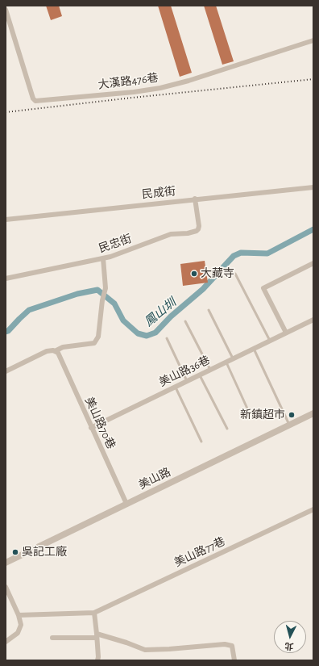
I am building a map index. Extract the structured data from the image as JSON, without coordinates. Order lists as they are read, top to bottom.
{
  "streets": {
    "street": [
      "大漢路476巷",
      "民成街",
      "民忠街",
      "美山路36巷",
      "美山路70巷",
      "美山路",
      "美山路77巷"
    ]
  },
  "crossings": [
    ["民成街", "民忠街"],
    ["美山路36巷", "美山路70巷"],
    ["美山路70巷", "美山路"]
  ],
  "water": ["鳳山圳"],
  "places": ["大藏寺", "新鎮超市", "吳記工廠"],
  "north": "bottom"
}
